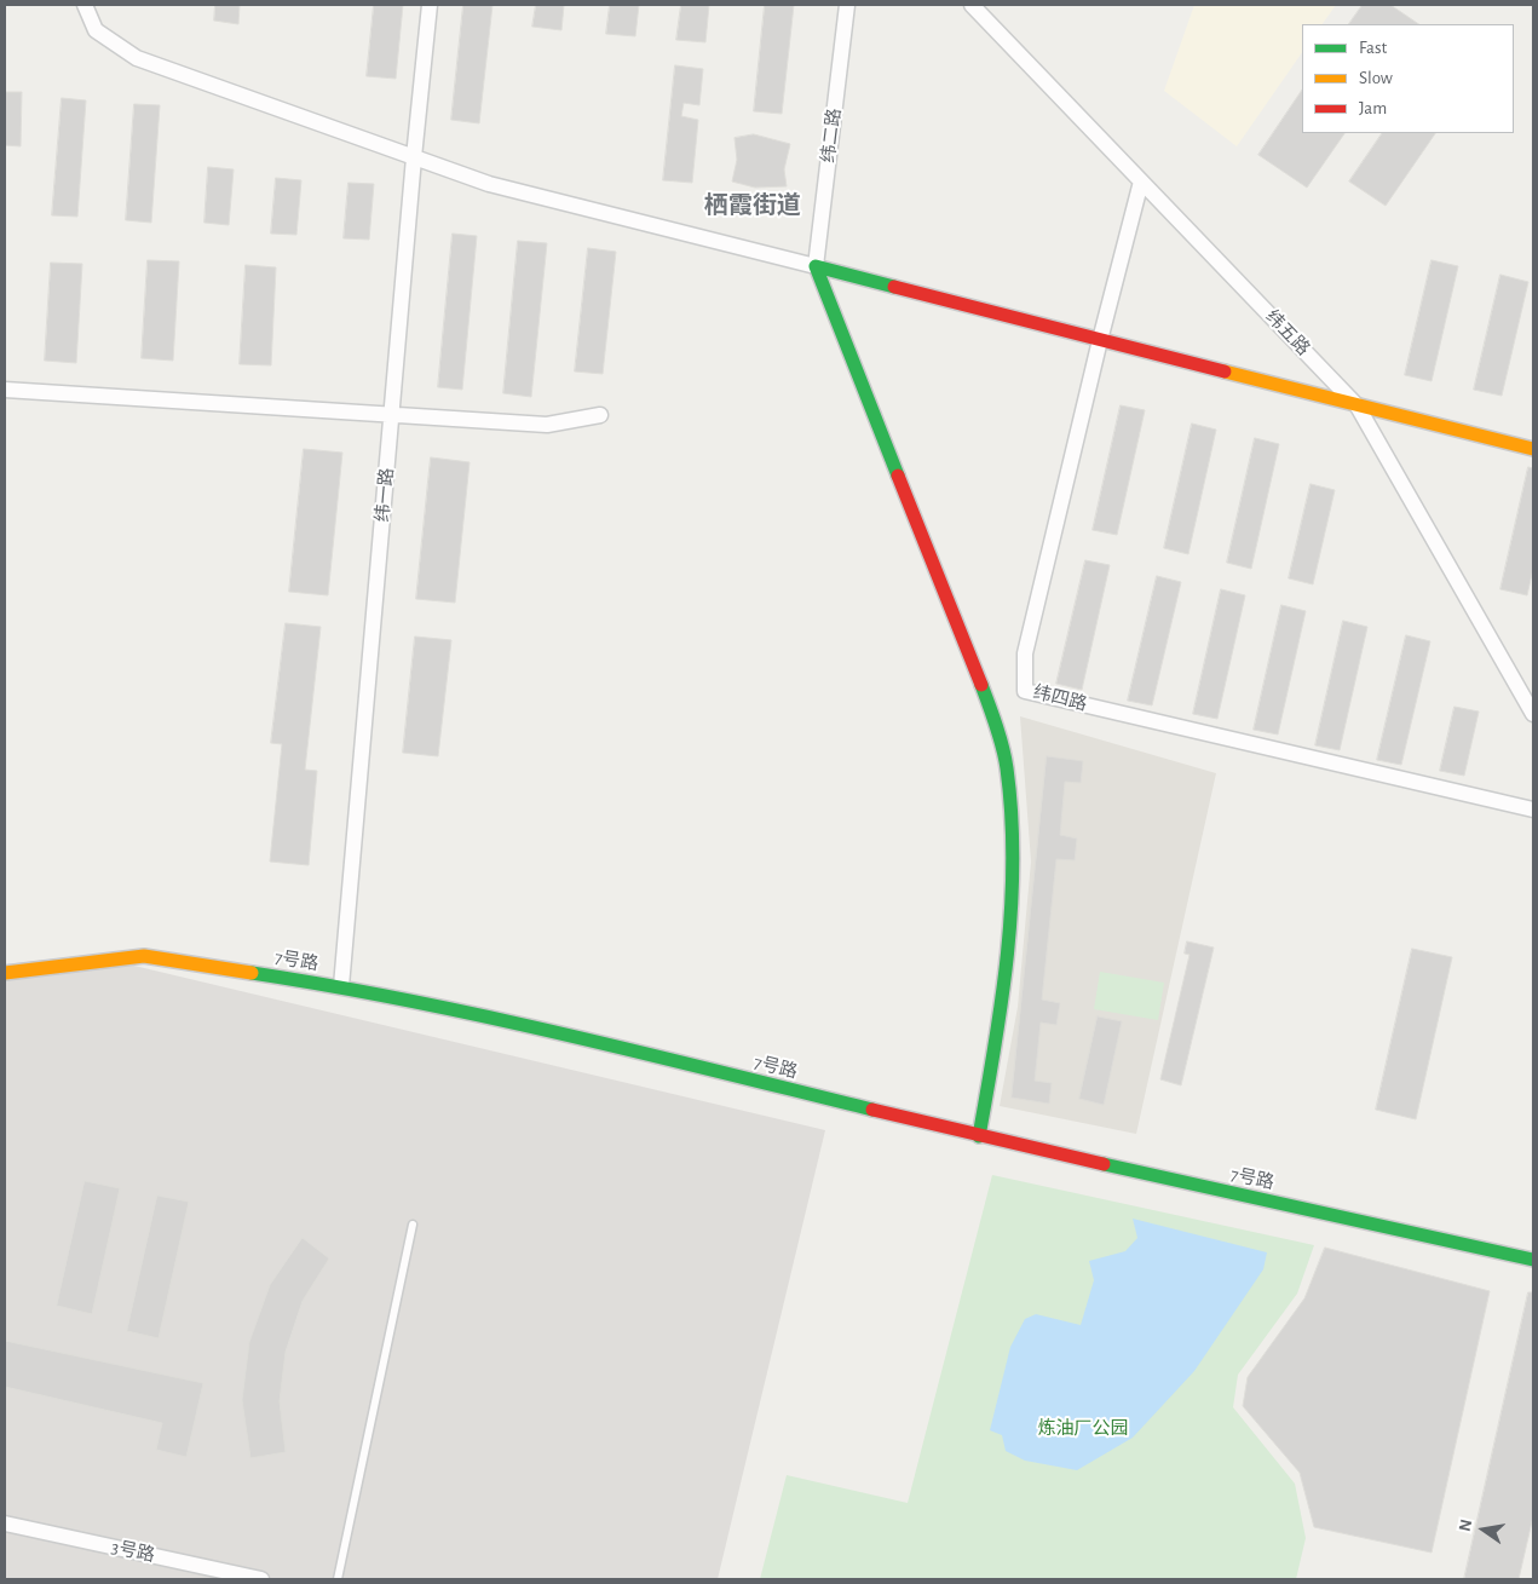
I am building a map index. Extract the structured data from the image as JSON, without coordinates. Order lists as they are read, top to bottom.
{
  "streets": {
    "street": [
      "纬二路",
      "纬五路",
      "纬一路",
      "纬四路",
      "7号路",
      "3号路"
    ]
  },
  "crossings": [
    ["纬五路", "纬四路"],
    ["纬一路", "7号路"]
  ],
  "districts": ["栖霞街道"],
  "parks": ["炼油厂公园"],
  "legend": ["Fast", "Slow", "Jam"],
  "north": "left"
}
